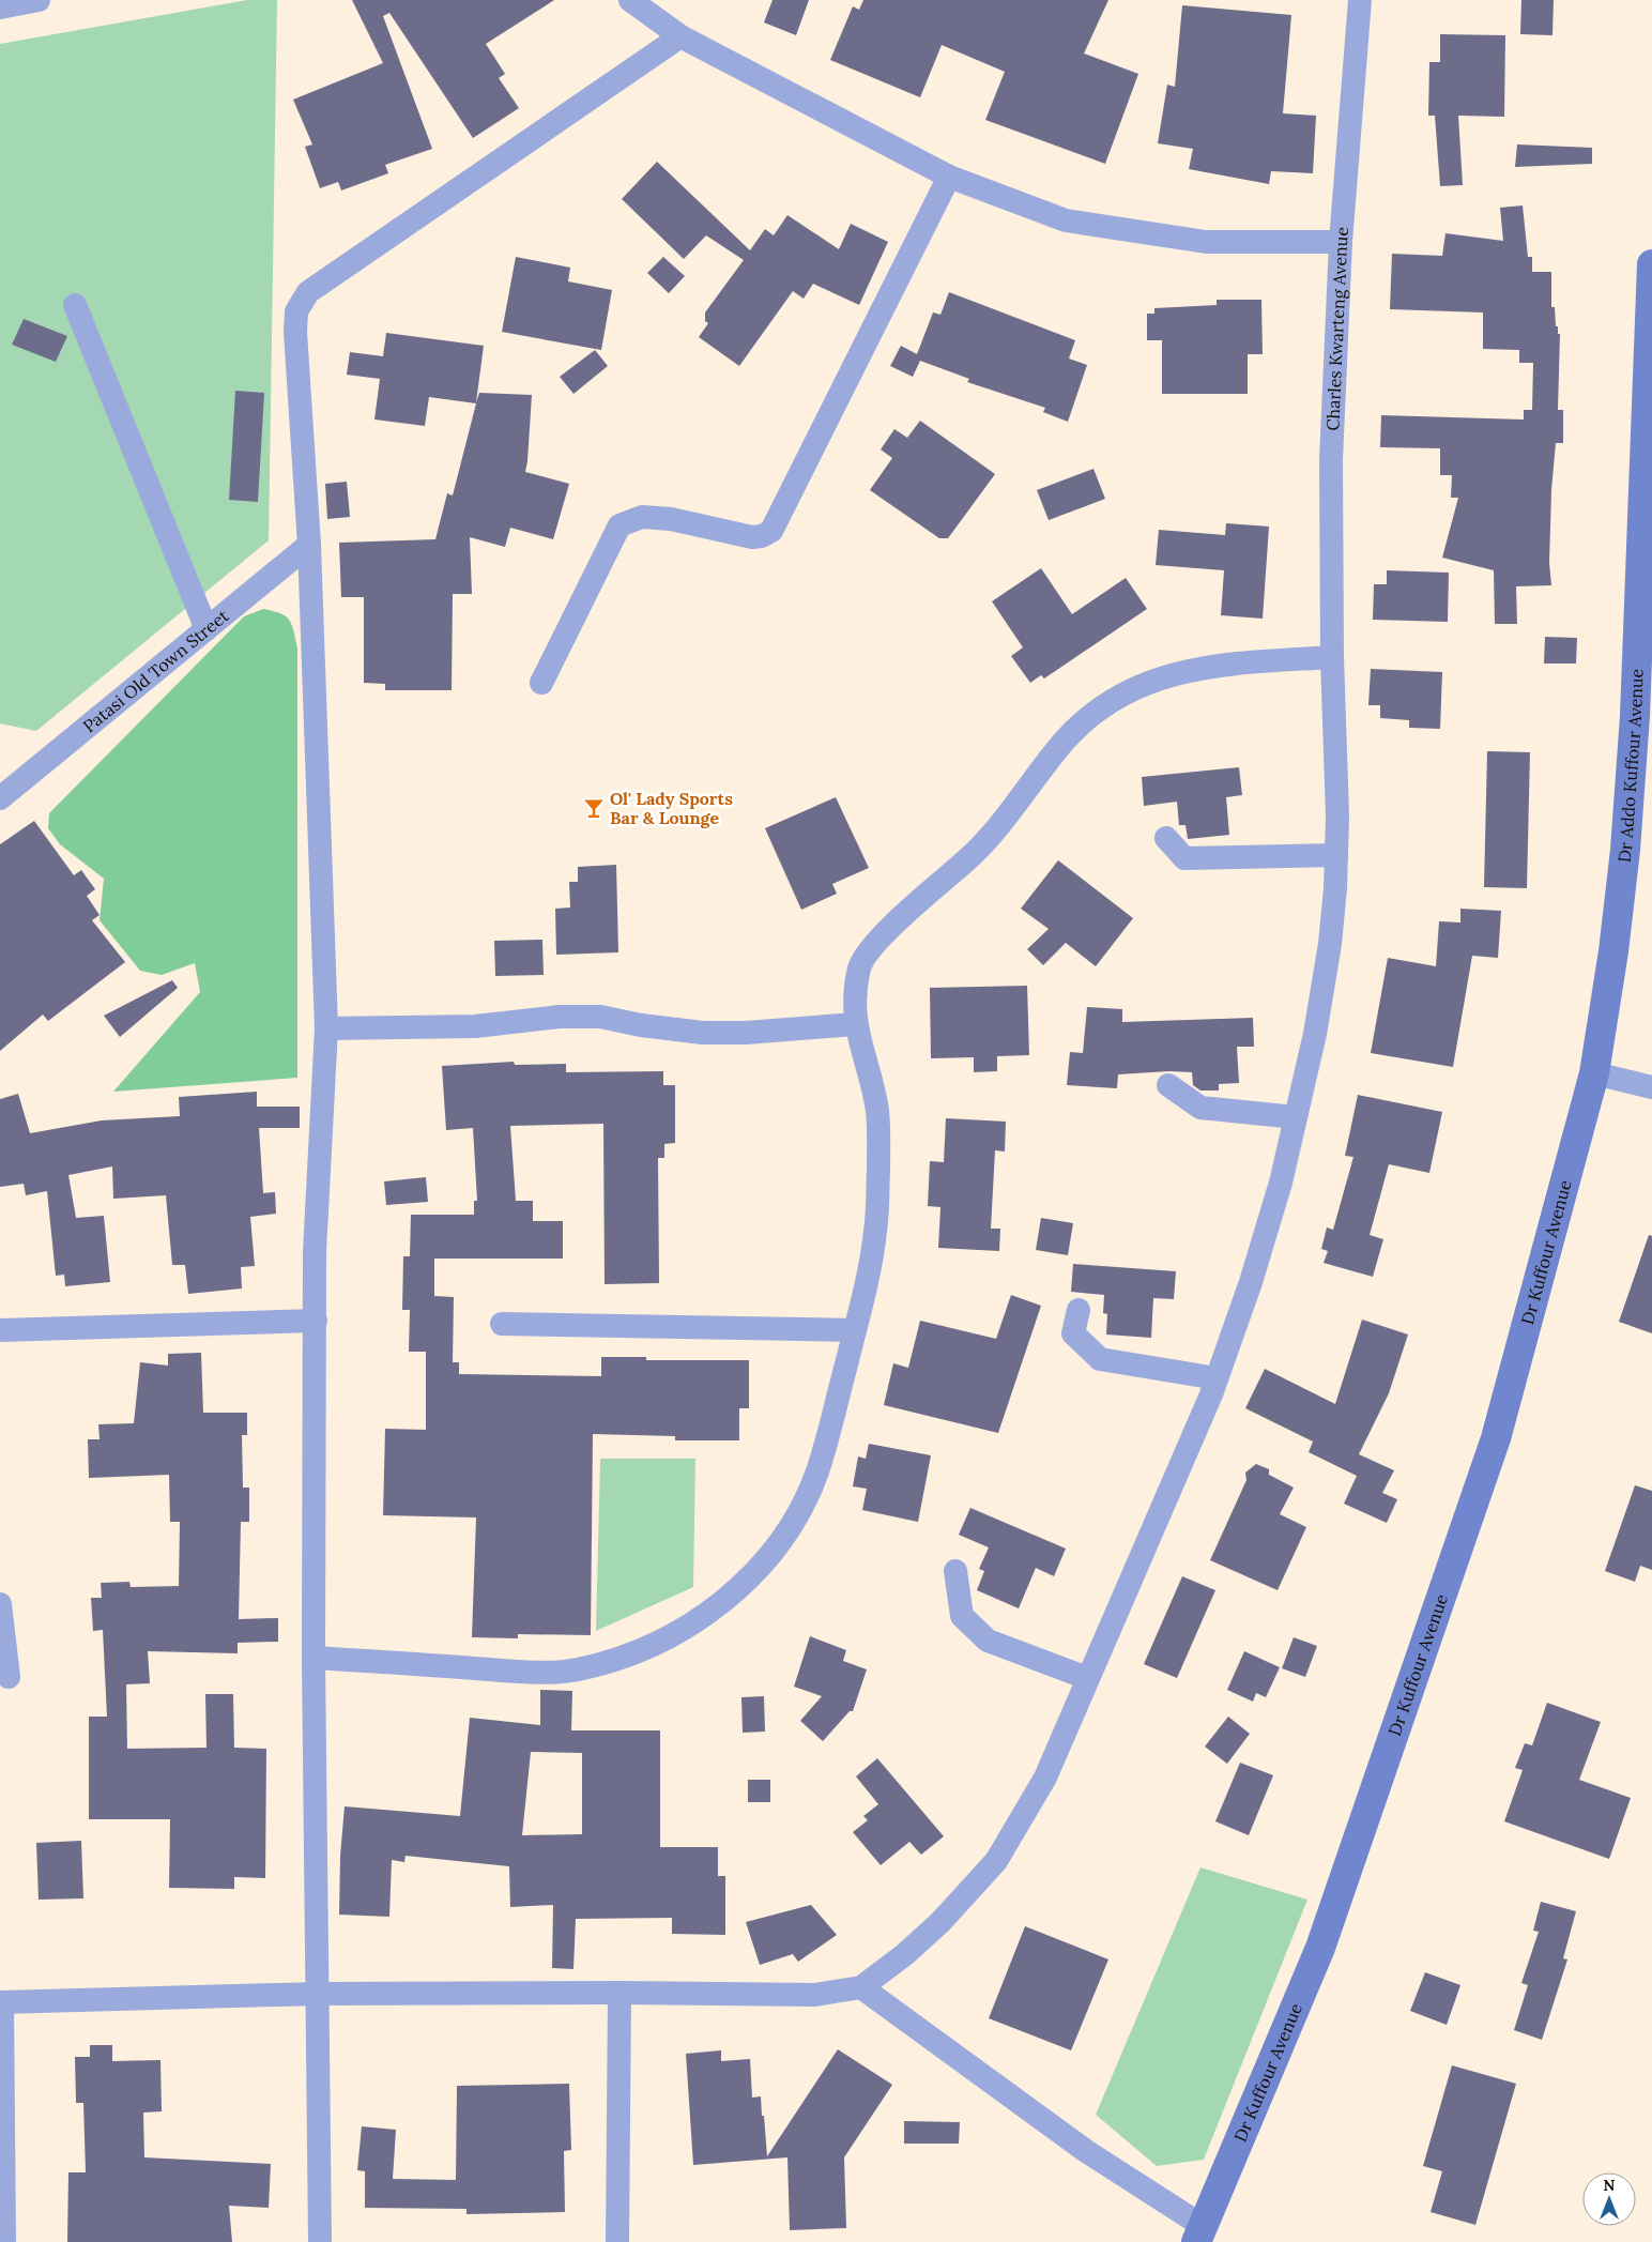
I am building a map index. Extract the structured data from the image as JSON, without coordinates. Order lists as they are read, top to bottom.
{
  "streets": {
    "main road": ["Dr Addo Kuffour Avenue", "Dr Kuffour Avenue"],
    "street": ["Charles Kwarteng Avenue", "Patasi Old Town Street"]
  },
  "crossings": [
    ["Dr Addo Kuffour Avenue", "Dr Kuffour Avenue"]
  ],
  "places": {
    "bar": ["Ol' Lady Sports Bar & Lounge"]
  },
  "north": "top"
}
